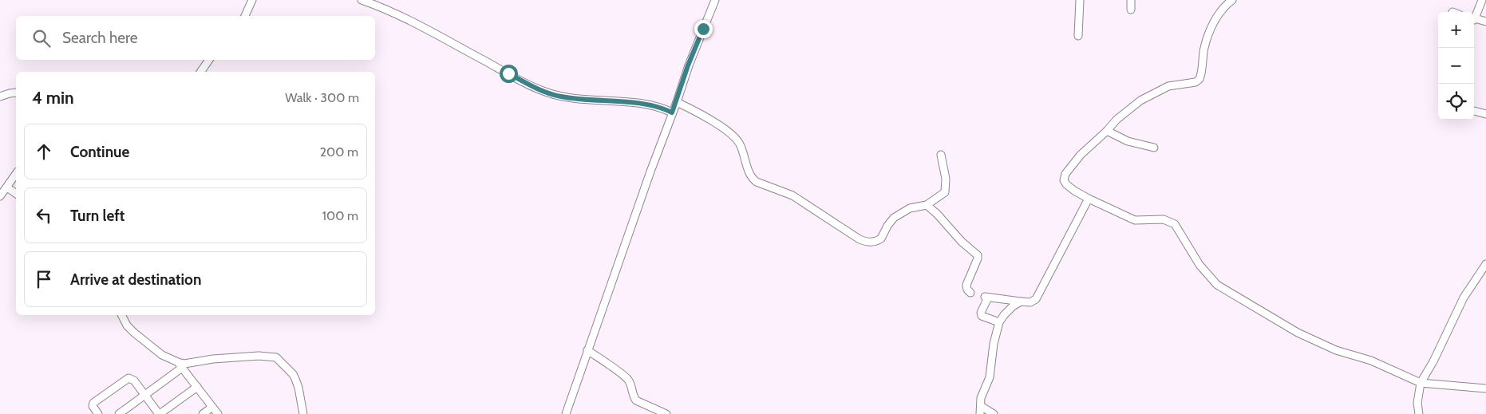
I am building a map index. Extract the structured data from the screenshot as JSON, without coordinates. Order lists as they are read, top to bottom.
{
  "page": {
    "map_buttons": ["+", "−"],
    "search": "Search here",
    "heading": ["4 min", "Walk · 300 m"],
    "list": [
      ["Continue", "200 m"],
      ["Turn left", "100 m"],
      "Arrive at destination"
    ]
  }
}
